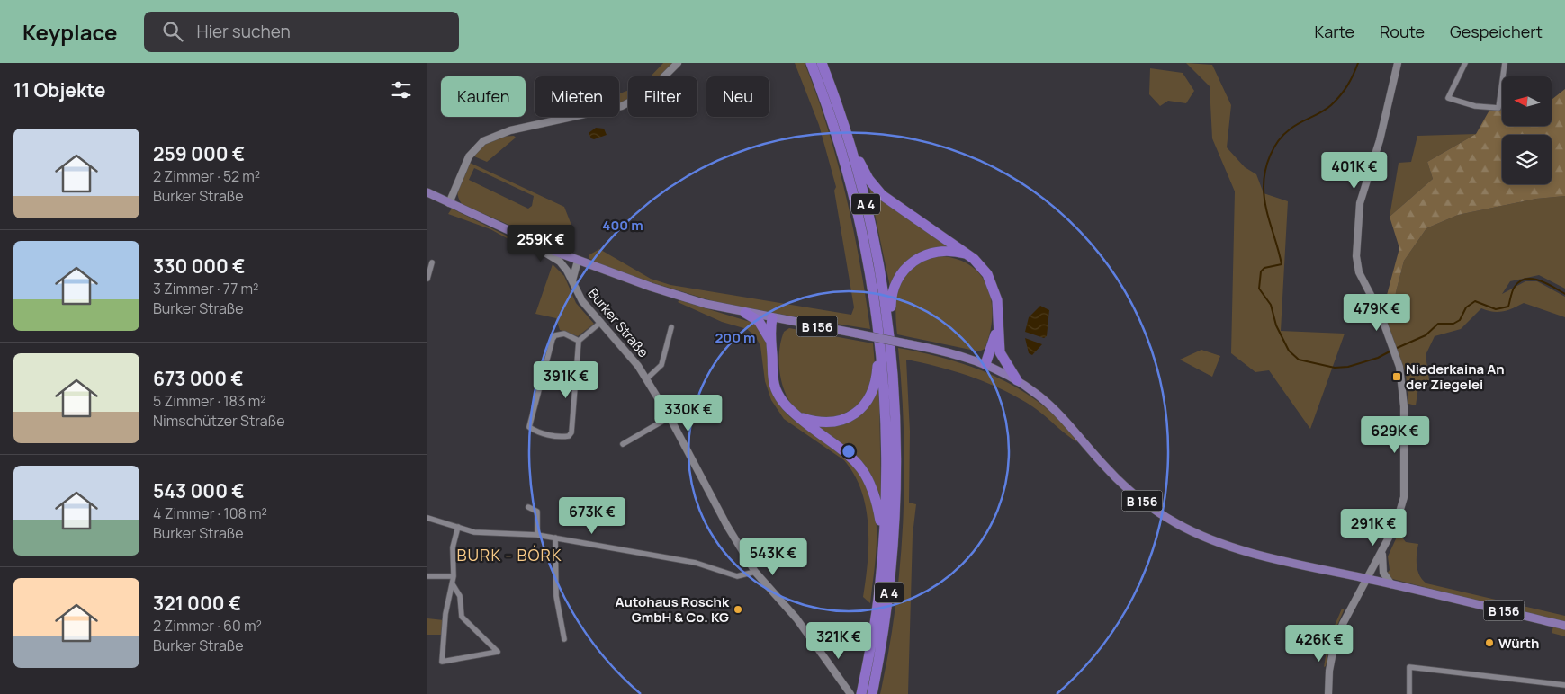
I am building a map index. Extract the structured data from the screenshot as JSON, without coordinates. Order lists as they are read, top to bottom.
{
  "streets": {
    "highway": ["A 4"],
    "main road": ["B 156"],
    "street": ["Burker Straße"]
  },
  "crossings": [
    ["Burker Straße", "B 156"]
  ],
  "districts": ["BURK - BÓRK"],
  "places": {
    "transit": ["Niederkaina An der Ziegelei"],
    "other": ["Autohaus Roschk GmbH & Co. KG", "Würth"]
  },
  "north": "left",
  "page": {
    "header": "Keyplace",
    "search": "Hier suchen",
    "nav": ["Karte", "Route", "Gespeichert"],
    "heading": "11 Objekte",
    "chip": [
      "Kaufen",
      "Mieten",
      "Filter",
      "Neu"
    ],
    "list": [
      {
        "name": "259 000 €",
        "note": "2 Zimmer · 52 m² · Burker Straße"
      },
      {
        "name": "330 000 €",
        "note": "3 Zimmer · 77 m² · Burker Straße"
      },
      {
        "name": "673 000 €",
        "note": "5 Zimmer · 183 m² · Nimschützer Straße"
      },
      {
        "name": "543 000 €",
        "note": "4 Zimmer · 108 m² · Burker Straße"
      },
      {
        "name": "321 000 €",
        "note": "2 Zimmer · 60 m² · Burker Straße"
      }
    ],
    "price": [
      "401K €",
      "259K €",
      "479K €",
      "391K €",
      "330K €",
      "629K €",
      "673K €",
      "291K €",
      "543K €",
      "321K €",
      "426K €"
    ]
  },
  "rings": ["400 m", "200 m"]
}
